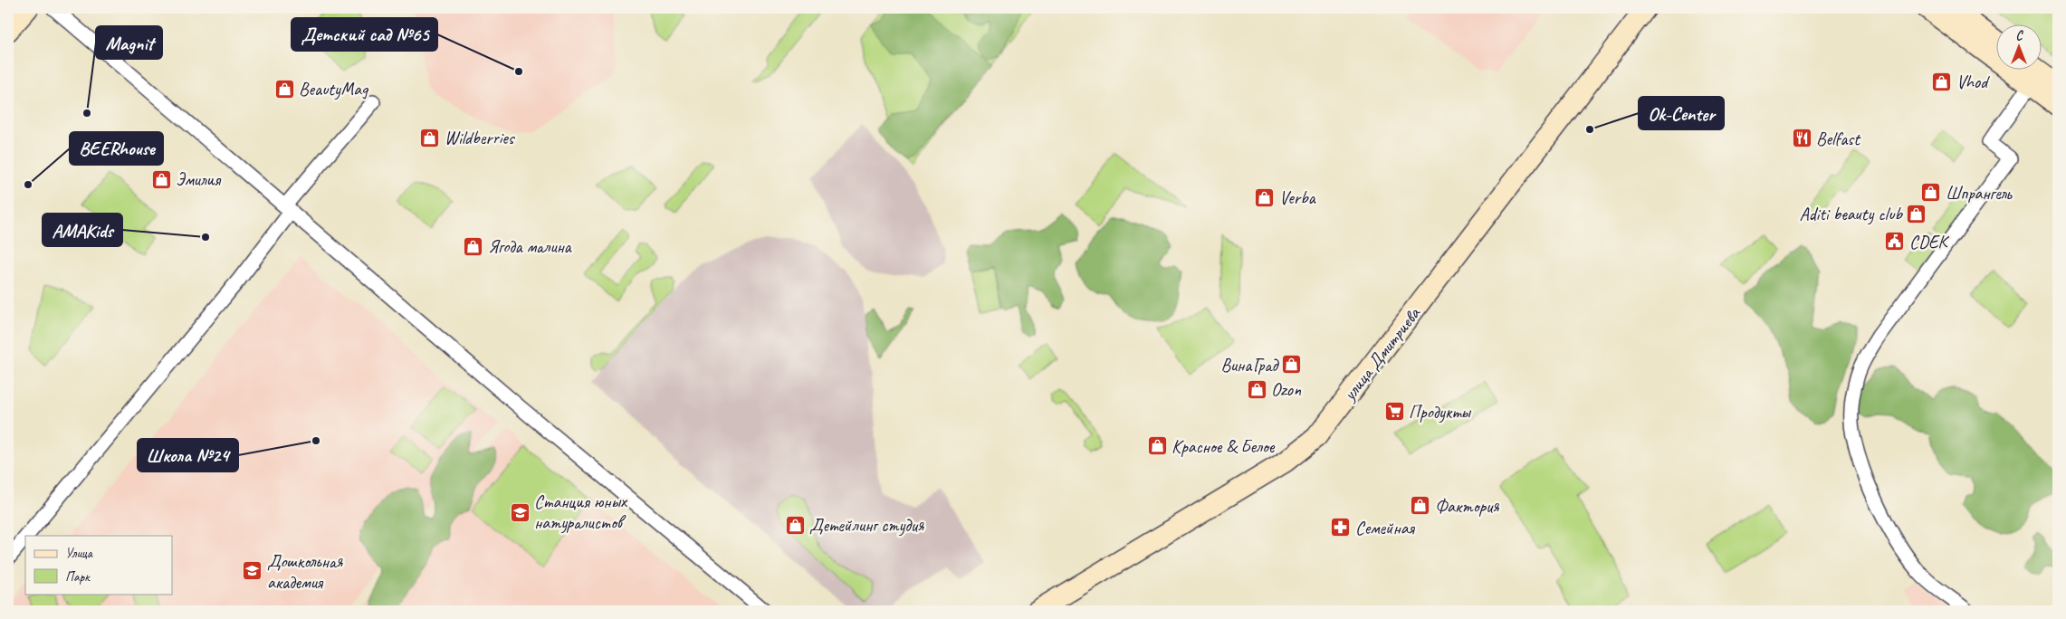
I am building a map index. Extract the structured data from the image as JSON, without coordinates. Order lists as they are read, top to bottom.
{
  "streets": {
    "main road": ["улица Дмитриева"]
  },
  "places": {
    "other": [
      "Детский сад №65",
      "Magnit",
      "Ok-Center",
      "BEERhouse",
      "AMAKids",
      "Школа №24"
    ],
    "shop": [
      "Vhod",
      "BeautyMag",
      "Wildberries",
      "Эмилия",
      "Шпрангель",
      "Verba",
      "Aditi beauty club",
      "Ягода малина",
      "ВинаГрад",
      "Ozon",
      "Красное & Белое",
      "Фактория",
      "Детейлинг студия"
    ],
    "restaurant": ["Belfast"],
    "public building": ["CDEK"],
    "supermarket": ["Продукты"],
    "school or university": ["Станция юных натуралистов", "Дошкольная академия"],
    "pharmacy": ["Семейная"]
  },
  "legend": ["Улица", "Парк"],
  "north": "top"
}
